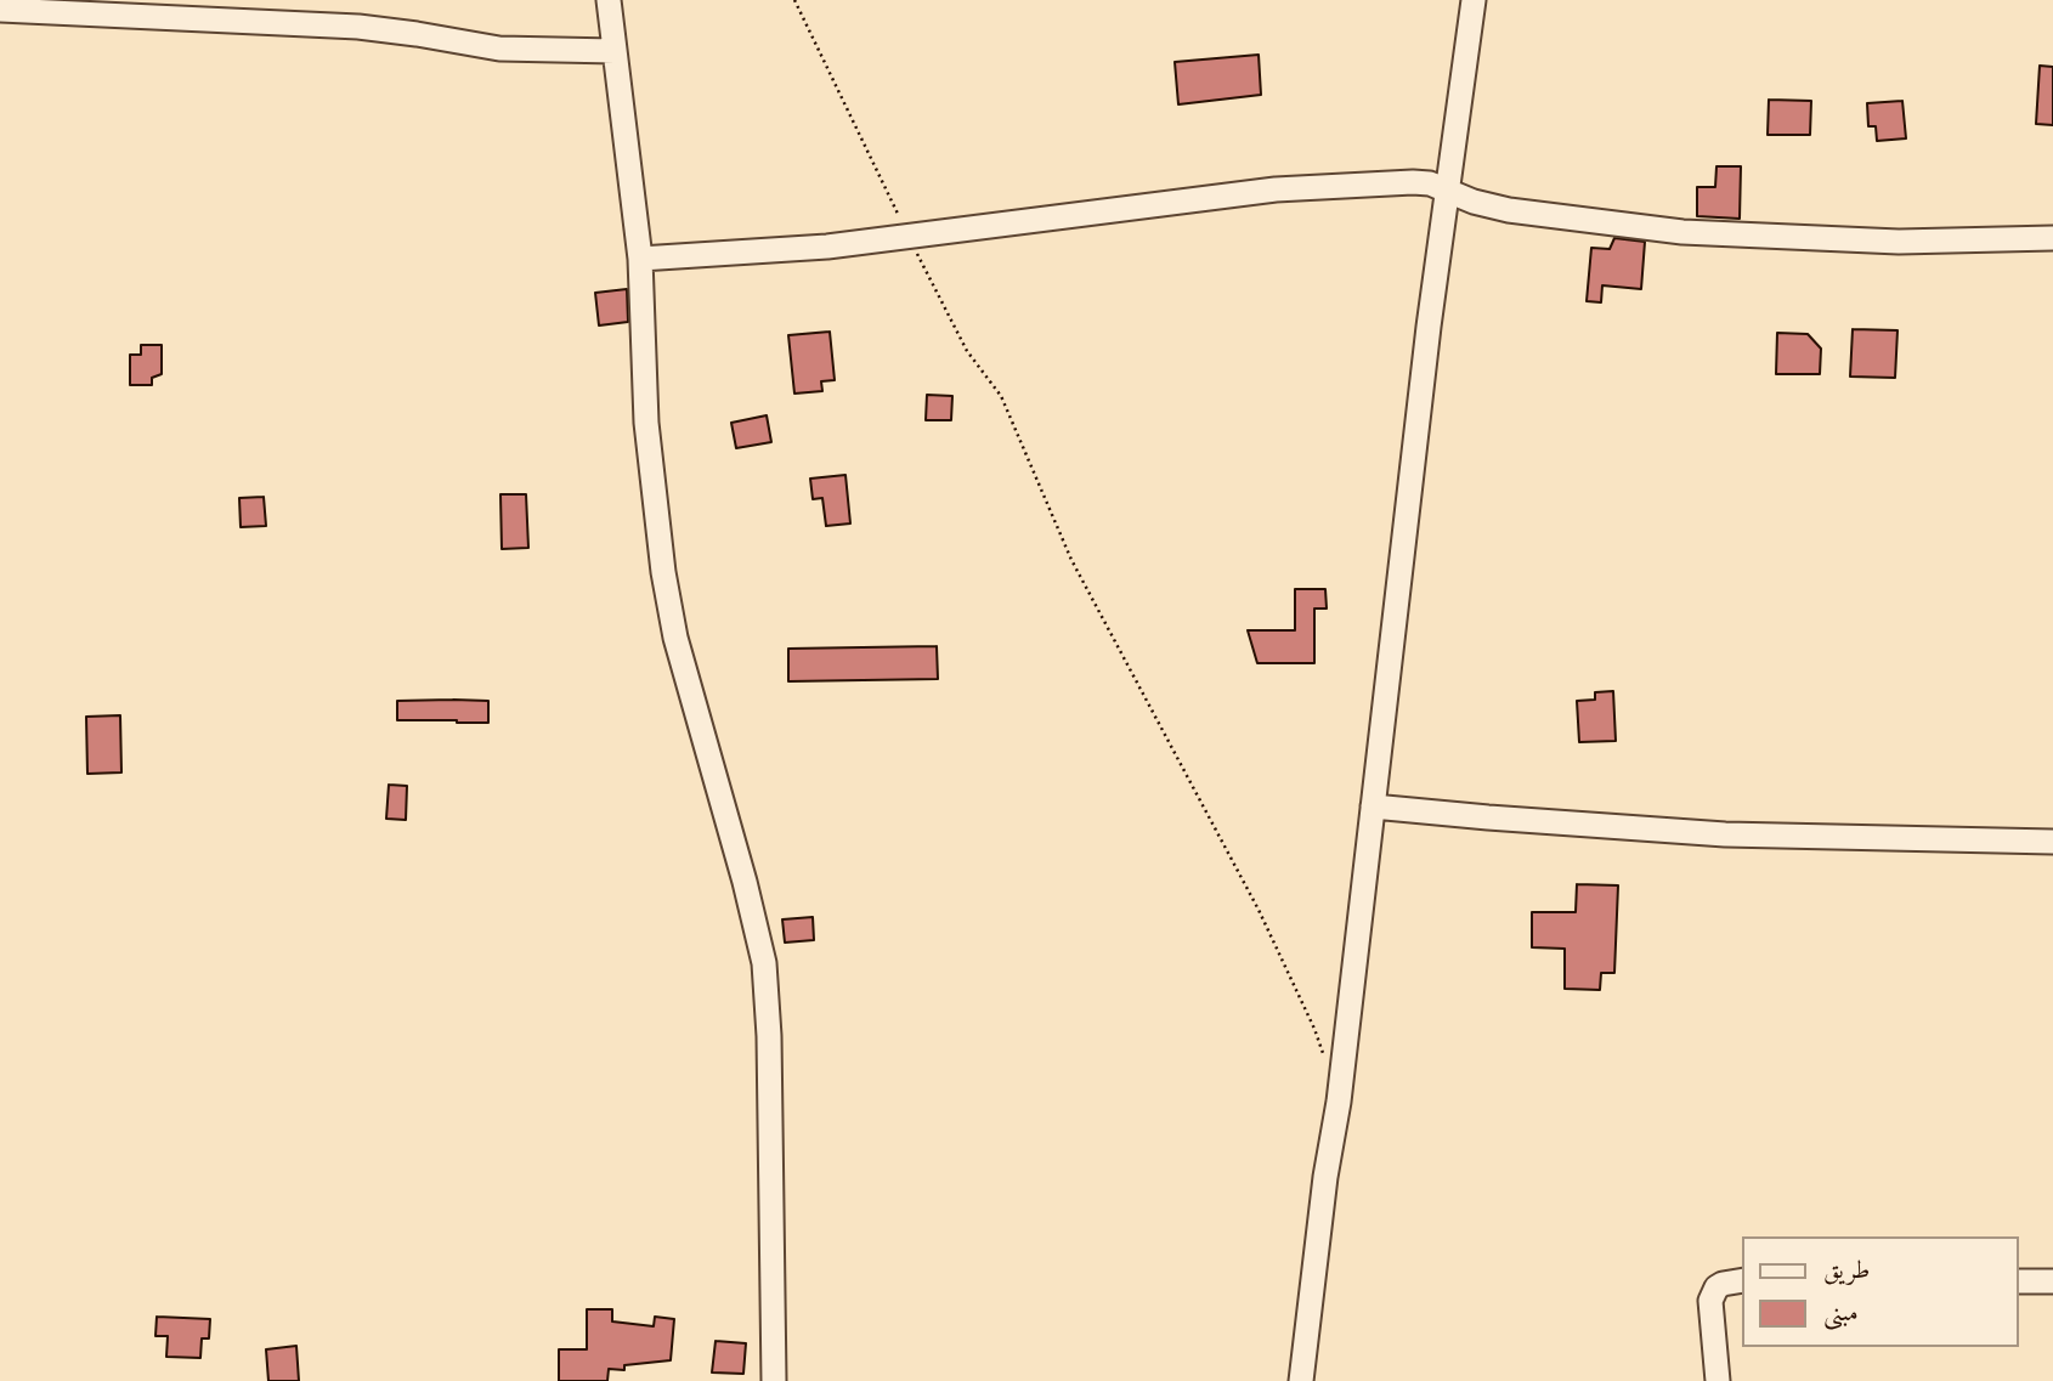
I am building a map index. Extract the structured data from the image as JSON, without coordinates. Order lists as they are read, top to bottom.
{
  "legend": ["طريق", "مبنى"]
}
